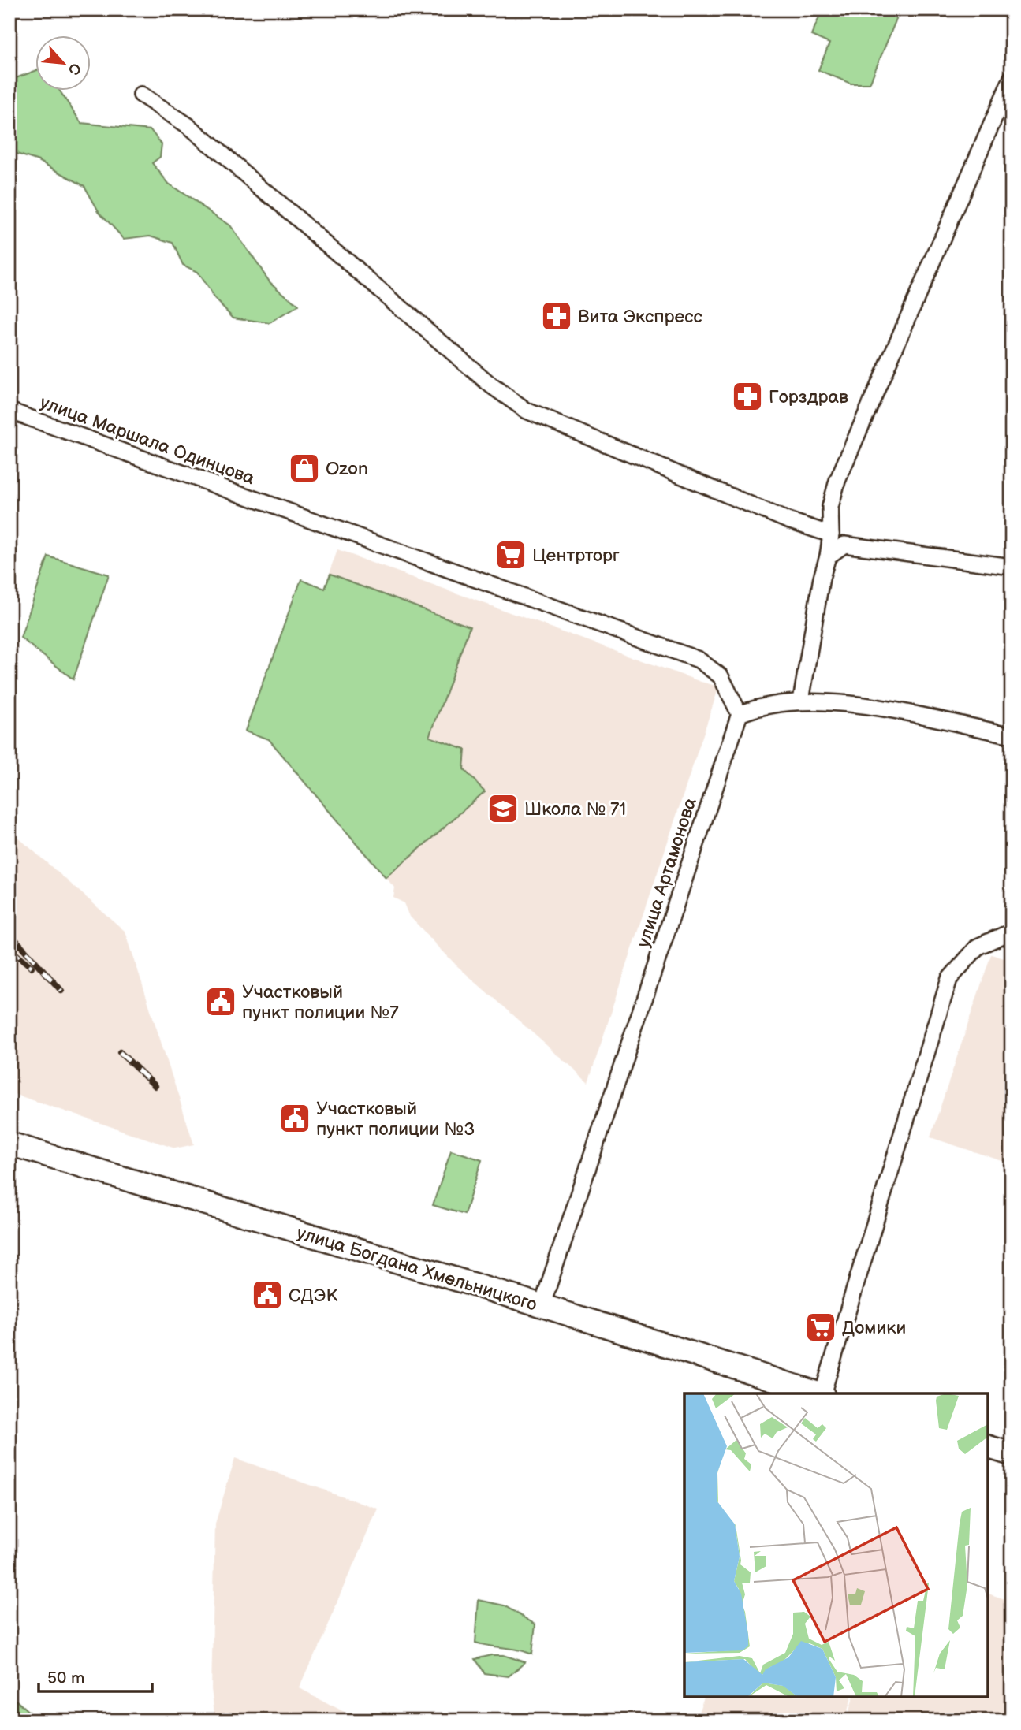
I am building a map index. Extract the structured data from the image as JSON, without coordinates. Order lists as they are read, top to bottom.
{
  "streets": {
    "main road": ["улица Богдана Хмельницкого"],
    "street": ["улица Маршала Одинцова", "улица Артамонова"]
  },
  "crossings": [
    ["улица Маршала Одинцова", "улица Артамонова"],
    ["улица Артамонова", "улица Богдана Хмельницкого"]
  ],
  "places": {
    "pharmacy": ["Вита Экспресс", "Горздрав"],
    "shop": ["Ozon"],
    "supermarket": ["Центрторг", "Домики"],
    "school or university": ["Школа № 71"],
    "public building": ["Участковый пункт полиции №7", "Участковый пункт полиции №3", "СДЭК"]
  },
  "scale_bar": "50 m",
  "north": "bottom right"
}
